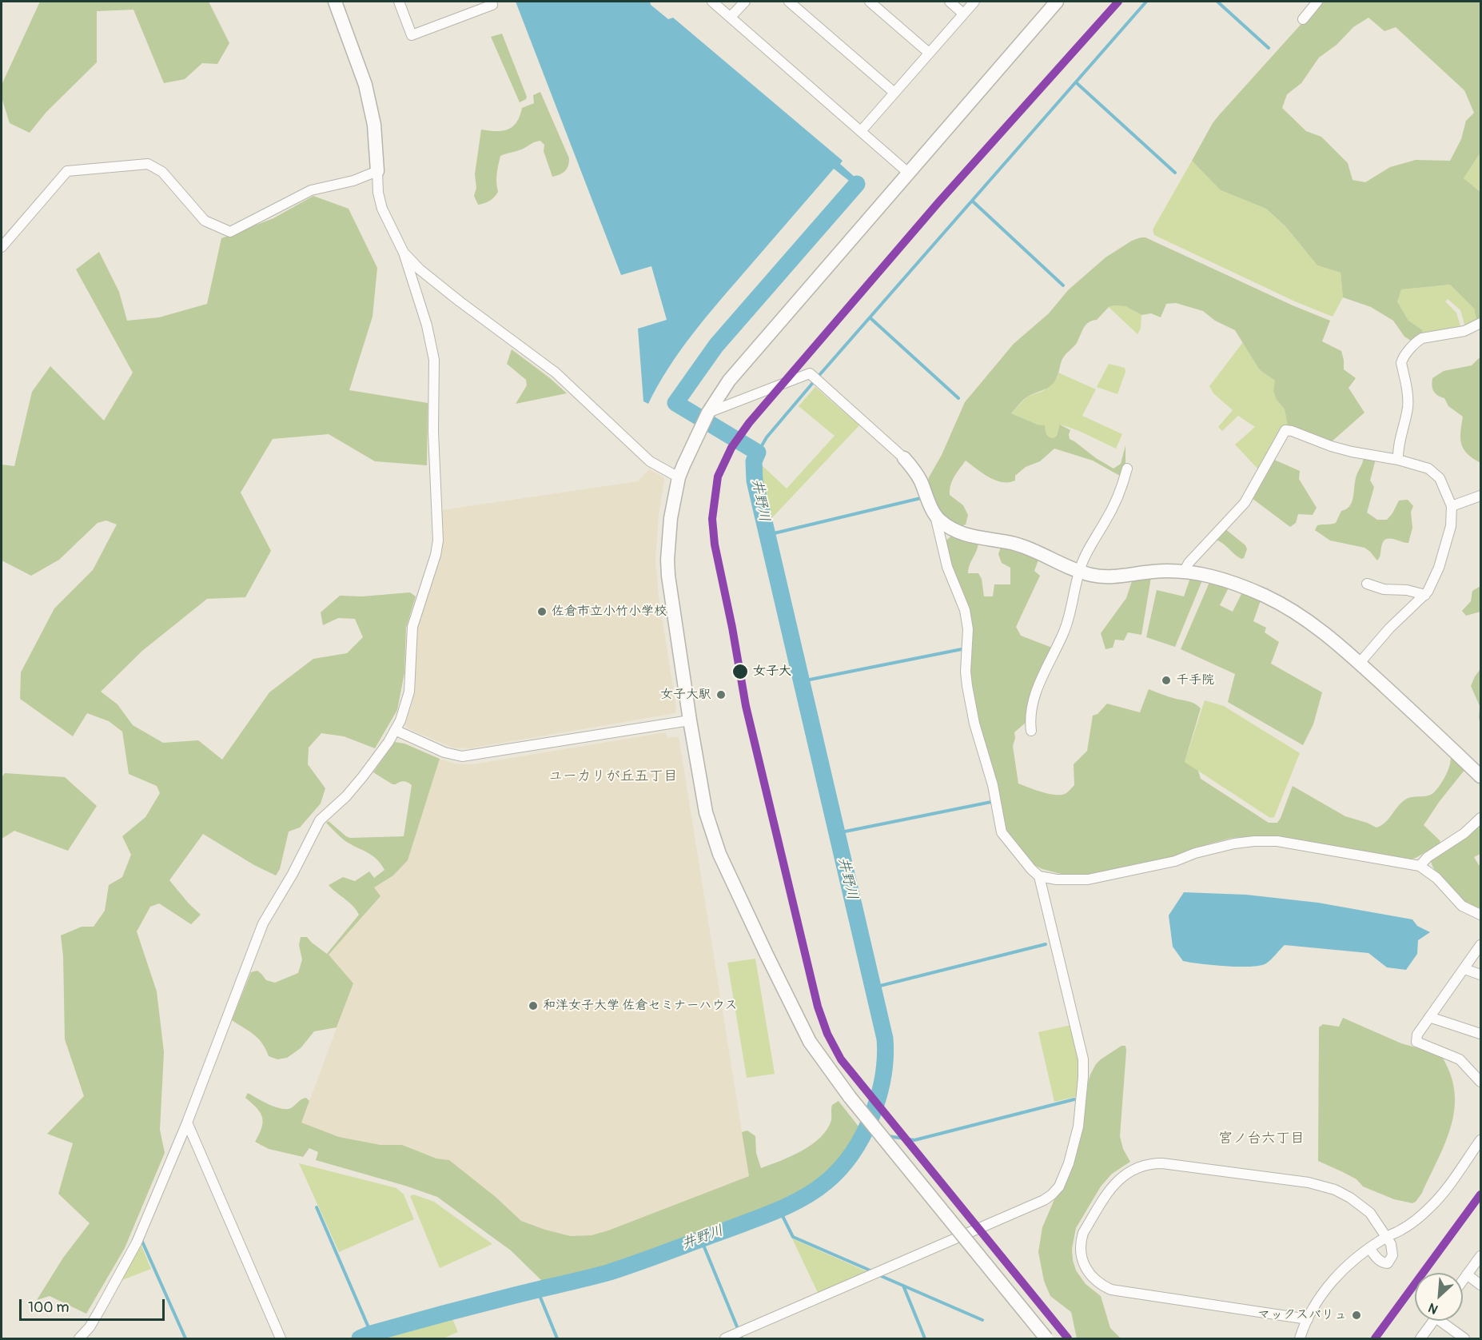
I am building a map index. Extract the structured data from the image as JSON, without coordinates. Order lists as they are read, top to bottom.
{
  "districts": ["ユーカリが丘五丁目", "宮ノ台六丁目"],
  "water": ["井野川"],
  "places": [
    "佐倉市立小竹小学校",
    "女子大",
    "千手院",
    "女子大駅",
    "和洋女子大学 佐倉セミナーハウス",
    "マックスバリュ"
  ],
  "scale_bar": "100 m",
  "north": "bottom left"
}
